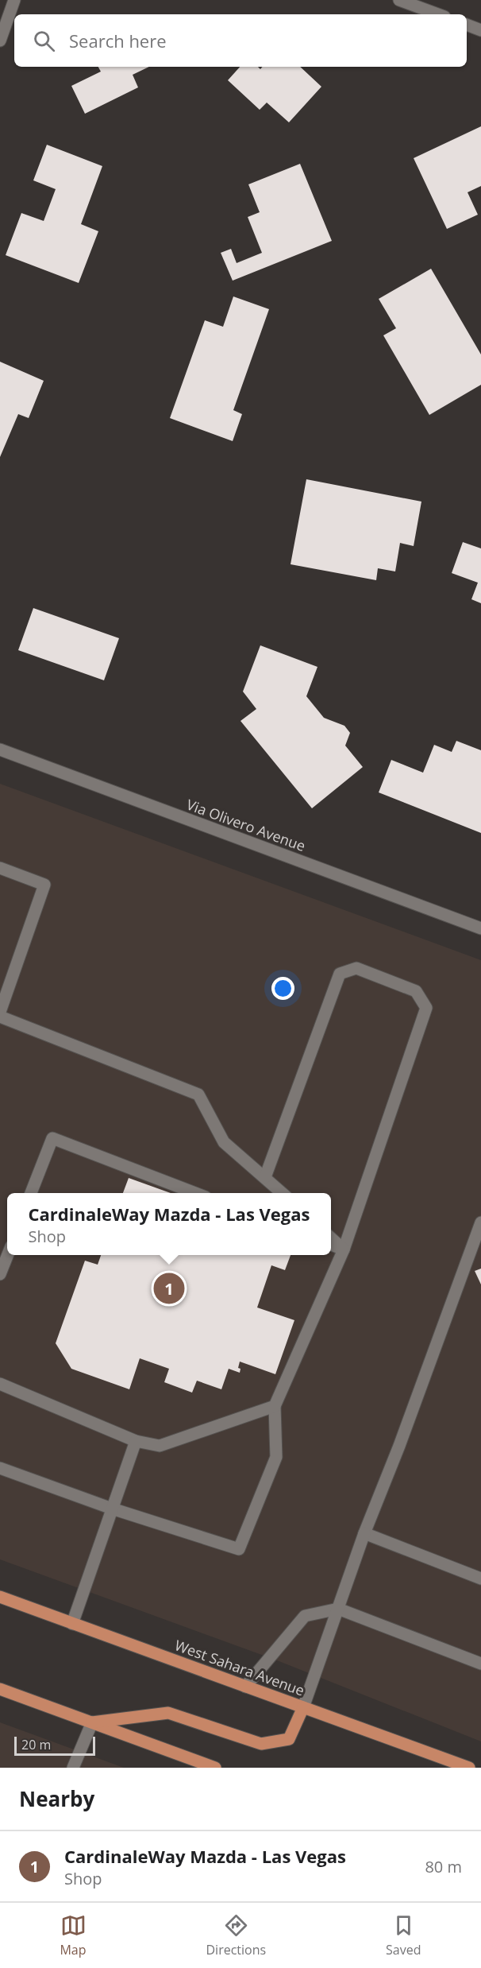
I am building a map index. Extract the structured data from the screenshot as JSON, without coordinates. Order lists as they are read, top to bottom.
{
  "streets": {
    "main road": ["West Sahara Avenue"],
    "street": ["Via Olivero Avenue"]
  },
  "scale_bar": "20 m",
  "page": {
    "search": "Search here",
    "popup": ["CardinaleWay Mazda - Las Vegas", "Shop"],
    "pins": "1",
    "scale": "20 m",
    "heading": "Nearby",
    "list": [
      {
        "mark": "1",
        "name": "CardinaleWay Mazda - Las Vegas",
        "note": "Shop",
        "value": "80 m"
      }
    ],
    "nav": ["Map", "Directions", "Saved"]
  }
}
